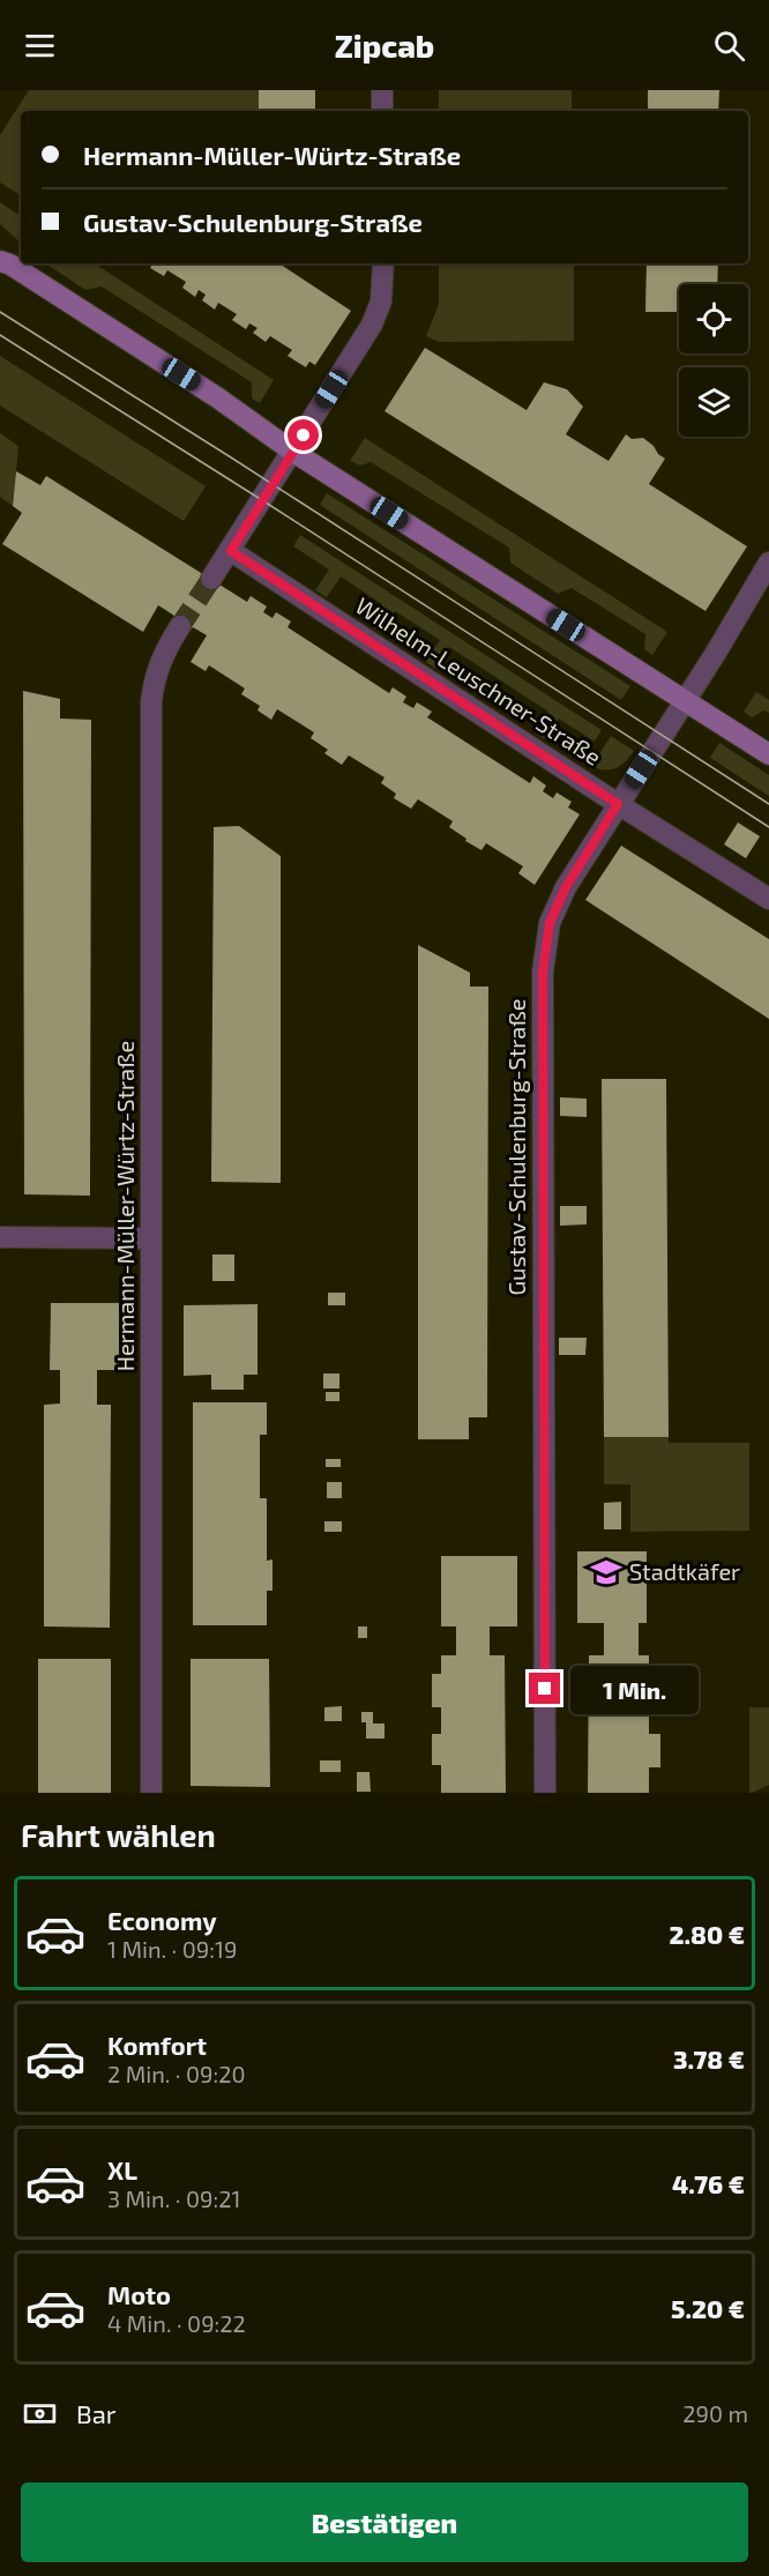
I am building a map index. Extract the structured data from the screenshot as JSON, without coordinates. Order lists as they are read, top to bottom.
{
  "streets": {
    "street": ["Wilhelm-Leuschner-Straße", "Gustav-Schulenburg-Straße", "Hermann-Müller-Würtz-Straße"]
  },
  "crossings": [
    ["Wilhelm-Leuschner-Straße", "Gustav-Schulenburg-Straße"]
  ],
  "places": {
    "school or university": ["Stadtkäfer"]
  },
  "page": {
    "header": "Zipcab",
    "banner": ["Hermann-Müller-Würtz-Straße", "Gustav-Schulenburg-Straße"],
    "bubble": "1 Min.",
    "heading": "Fahrt wählen",
    "list": [
      {
        "name": "Economy",
        "note": "1 Min. · 09:19",
        "value": "2.80 €"
      },
      {
        "name": "Komfort",
        "note": "2 Min. · 09:20",
        "value": "3.78 €"
      },
      {
        "name": "XL",
        "note": "3 Min. · 09:21",
        "value": "4.76 €"
      },
      {
        "name": "Moto",
        "note": "4 Min. · 09:22",
        "value": "5.20 €"
      }
    ],
    "pay": ["Bar", "290 m"],
    "buttons": "Bestätigen"
  }
}
